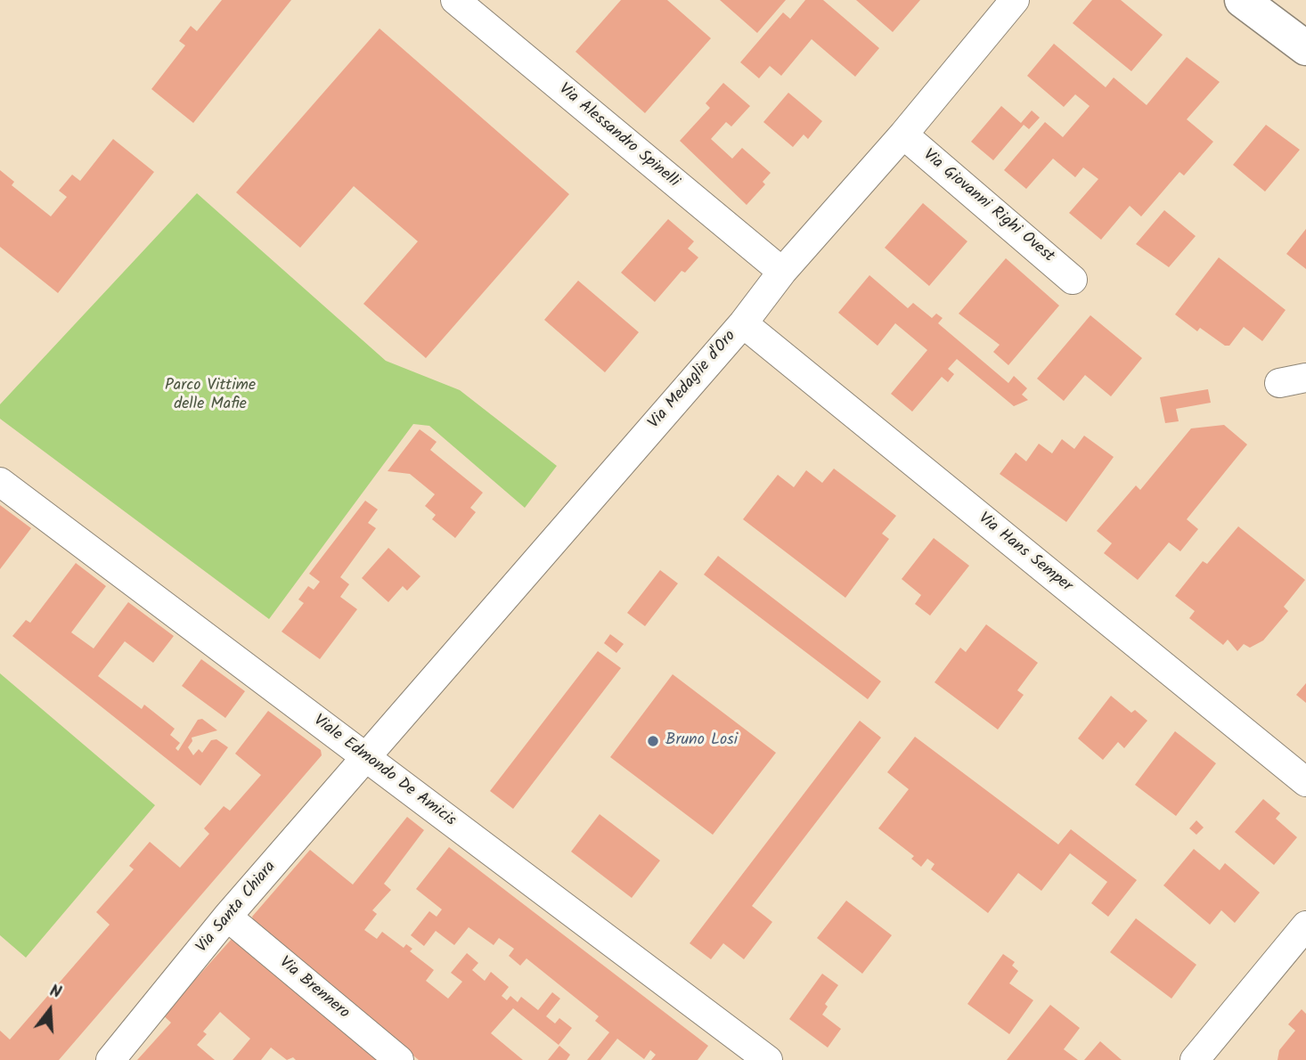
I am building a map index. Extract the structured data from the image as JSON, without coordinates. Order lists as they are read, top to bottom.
{
  "streets": {
    "street": [
      "Via Alessandro Spinelli",
      "Via Giovanni Righi Ovest",
      "Via Medaglie d'Oro",
      "Via Hans Semper",
      "Viale Edmondo De Amicis",
      "Via Santa Chiara",
      "Via Brennero"
    ]
  },
  "crossings": [
    ["Via Alessandro Spinelli", "Via Medaglie d'Oro"],
    ["Via Giovanni Righi Ovest", "Via Medaglie d'Oro"],
    ["Via Medaglie d'Oro", "Via Hans Semper"],
    ["Via Medaglie d'Oro", "Viale Edmondo De Amicis"],
    ["Via Medaglie d'Oro", "Via Santa Chiara"],
    ["Viale Edmondo De Amicis", "Via Santa Chiara"],
    ["Via Santa Chiara", "Via Brennero"]
  ],
  "parks": ["Parco Vittime delle Mafie"],
  "places": ["Bruno Losi"],
  "north": "top"
}
